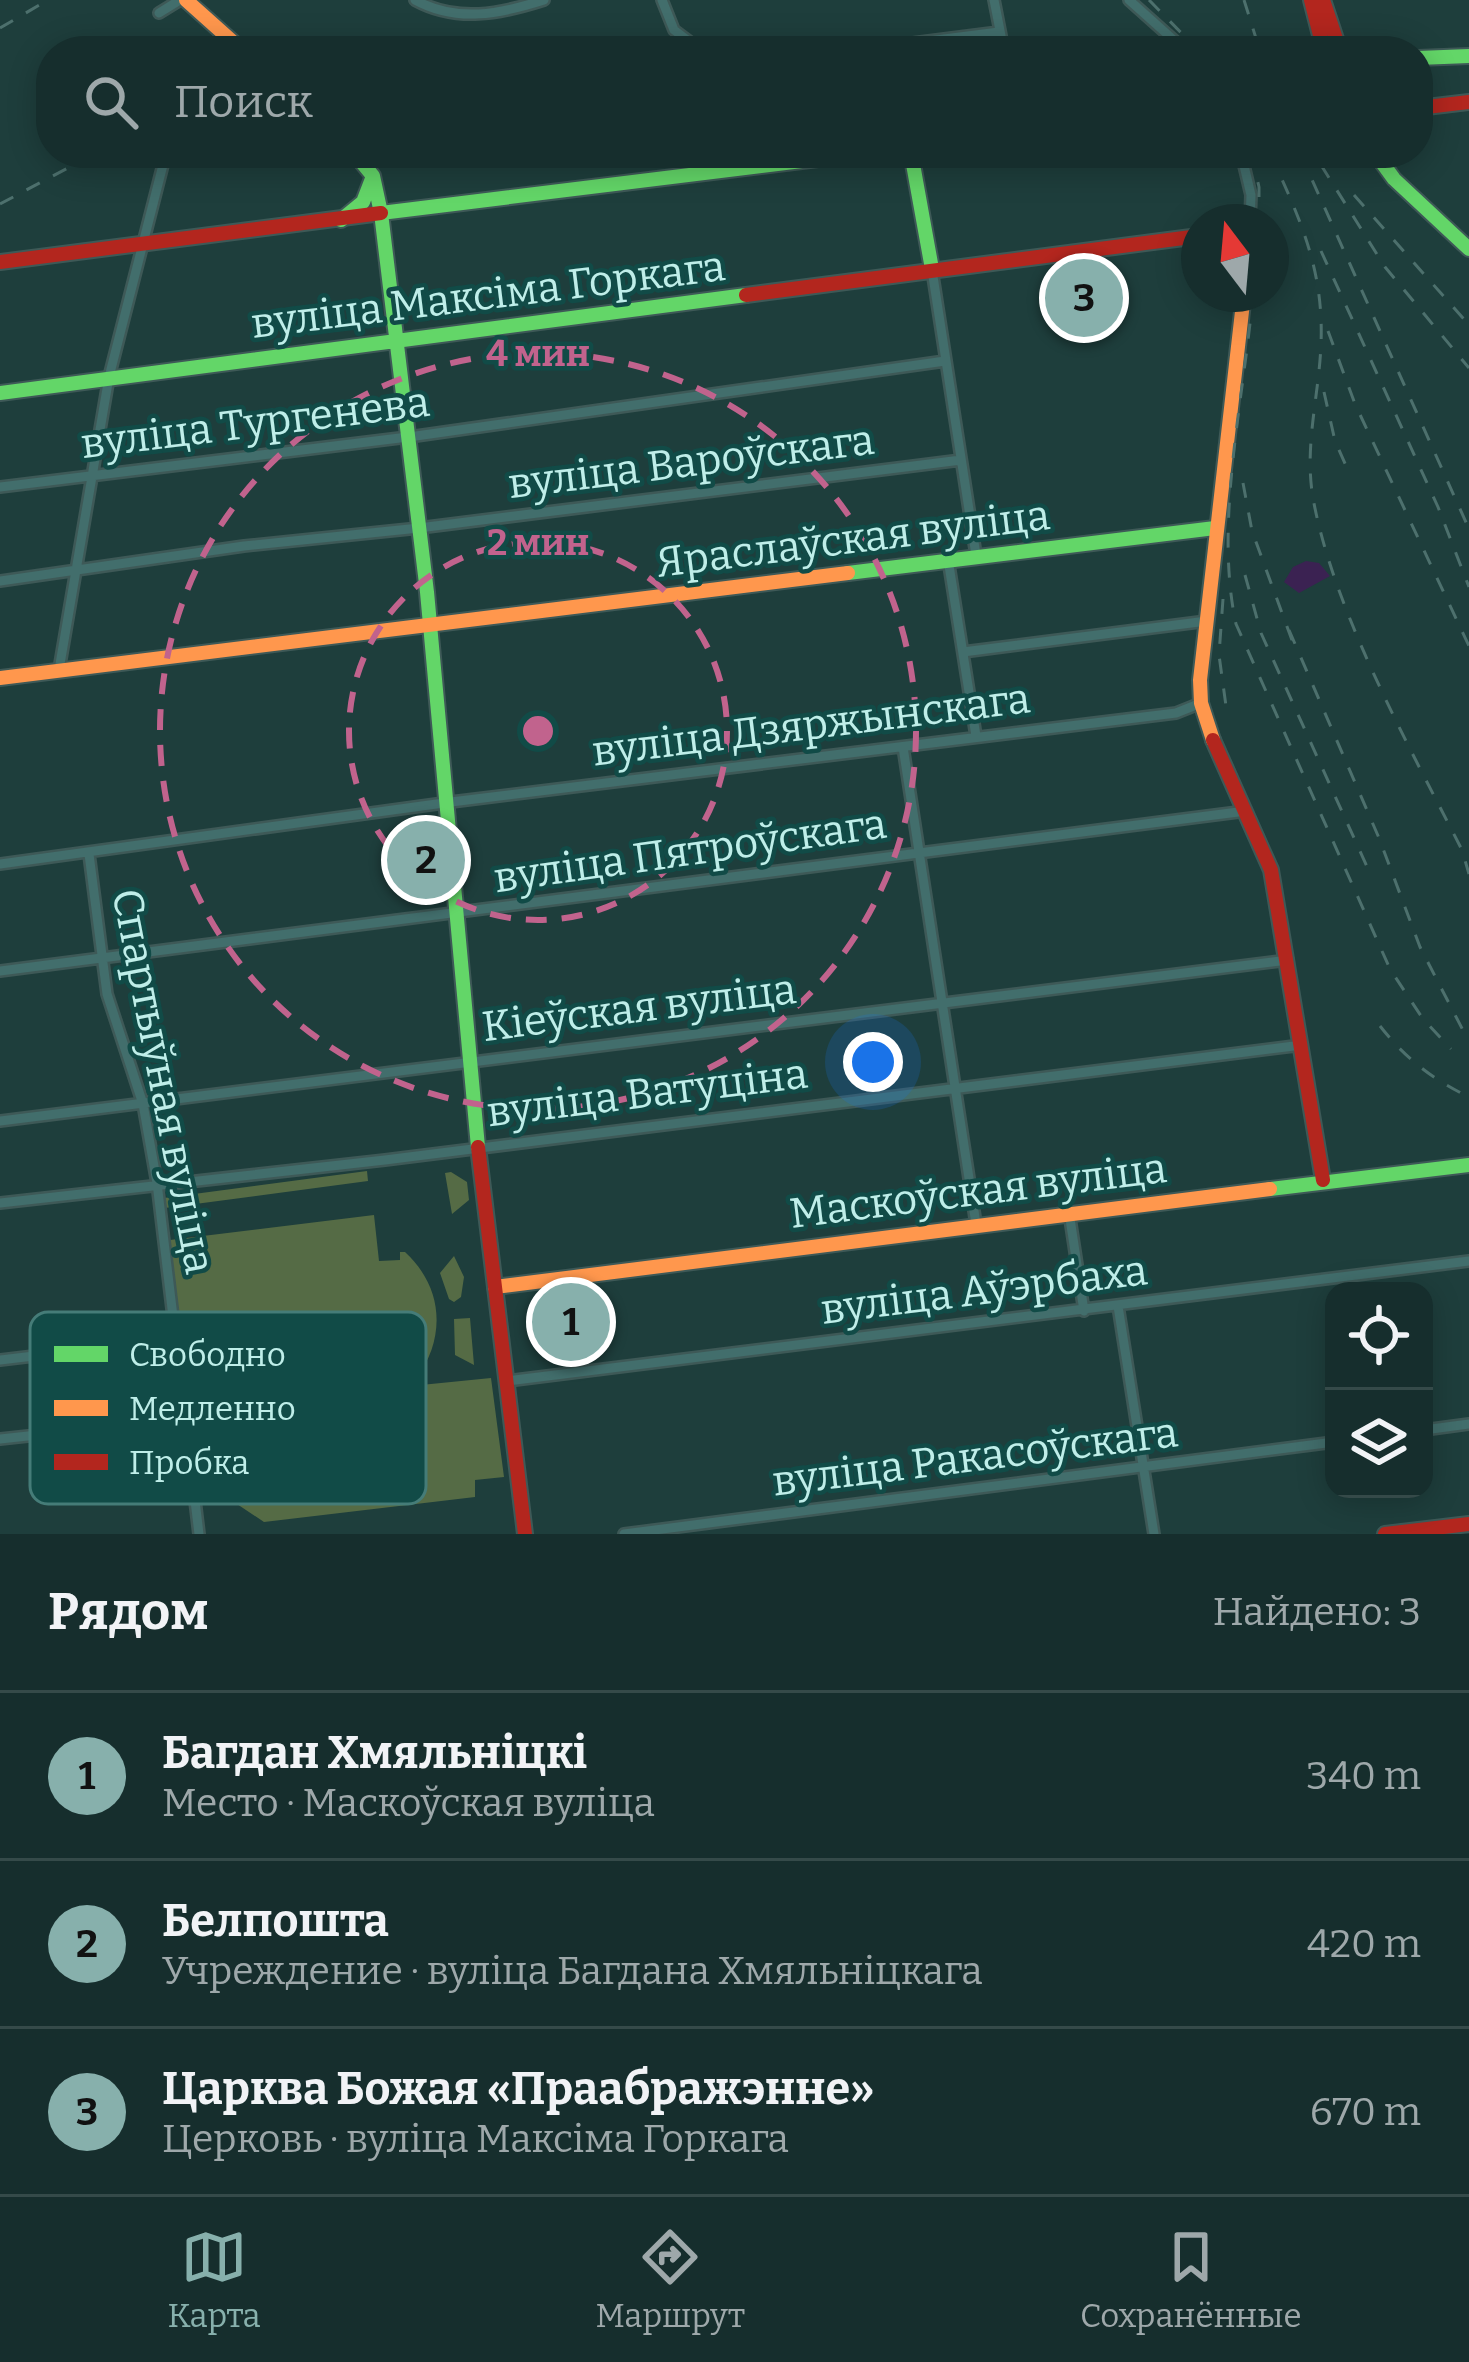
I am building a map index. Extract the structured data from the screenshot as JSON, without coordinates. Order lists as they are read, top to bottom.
{
  "streets": {
    "street": [
      "вуліца Максіма Горкага",
      "вуліца Тургенева",
      "вуліца Вароўскага",
      "Яраслаўская вуліца",
      "вуліца Дзяржынскага",
      "вуліца Пятроўскага",
      "Кіеўская вуліца",
      "Спартыўная вуліца",
      "вуліца Ватуціна",
      "Маскоўская вуліца",
      "вуліца Аўэрбаха",
      "вуліца Ракасоўскага"
    ]
  },
  "crossings": [
    ["вуліца Дзяржынскага", "Спартыўная вуліца"],
    ["вуліца Пятроўскага", "Спартыўная вуліца"],
    ["Кіеўская вуліца", "Спартыўная вуліца"],
    ["Спартыўная вуліца", "вуліца Ватуціна"]
  ],
  "legend": ["Свободно", "Медленно", "Пробка"],
  "north": "top",
  "page": {
    "search": "Поиск",
    "pins": ["3", "2", "1"],
    "heading": ["Рядом", "Найдено: 3"],
    "list": [
      {
        "mark": "1",
        "name": "Багдан Хмяльніцкі",
        "note": "Место · Маскоўская вуліца",
        "value": "340 m"
      },
      {
        "mark": "2",
        "name": "Белпошта",
        "note": "Учреждение · вуліца Багдана Хмяльніцкага",
        "value": "420 m"
      },
      {
        "mark": "3",
        "name": "Царква Божая «Праабражэнне»",
        "note": "Церковь · вуліца Максіма Горкага",
        "value": "670 m"
      }
    ],
    "nav": ["Карта", "Маршрут", "Сохранённые"]
  },
  "rings": ["4 мин", "2 мин"]
}
